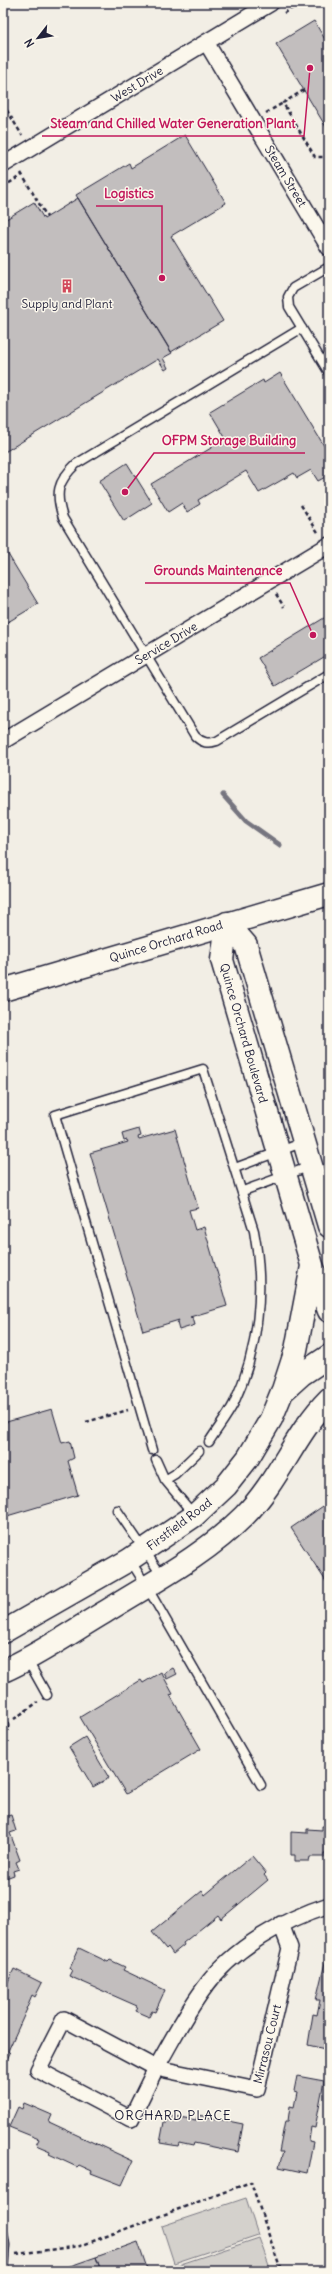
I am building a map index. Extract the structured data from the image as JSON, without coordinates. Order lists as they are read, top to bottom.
{
  "streets": {
    "street": [
      "West Drive",
      "Steam Street",
      "Service Drive",
      "Quince Orchard Road",
      "Quince Orchard Boulevard",
      "Firstfield Road",
      "Mirrasou Court"
    ]
  },
  "crossings": [
    ["West Drive", "Steam Street"],
    ["Quince Orchard Road", "Quince Orchard Boulevard"]
  ],
  "districts": ["ORCHARD PLACE"],
  "places": {
    "other": [
      "Steam and Chilled Water Generation Plant",
      "Logistics",
      "OFPM Storage Building",
      "Grounds Maintenance"
    ],
    "building": ["Supply and Plant"]
  },
  "north": "bottom left"
}
